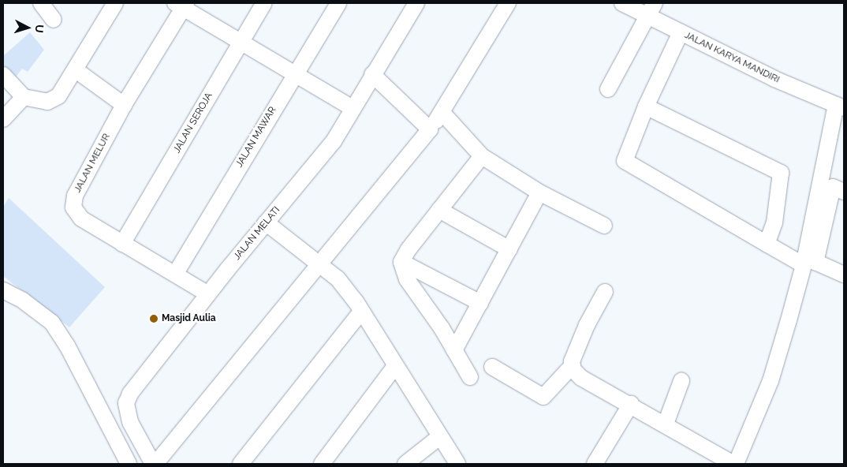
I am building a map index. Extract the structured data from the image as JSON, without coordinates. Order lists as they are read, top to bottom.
{
  "streets": {
    "street": [
      "JALAN KARYA MANDIRI",
      "JALAN SEROJA",
      "JALAN MAWAR",
      "JALAN MELUR",
      "JALAN MELATI"
    ]
  },
  "crossings": [
    ["JALAN SEROJA", "JALAN MELUR"],
    ["JALAN MAWAR", "JALAN MELUR"],
    ["JALAN MELUR", "JALAN MELATI"]
  ],
  "places": ["Masjid Aulia"],
  "north": "right"
}
